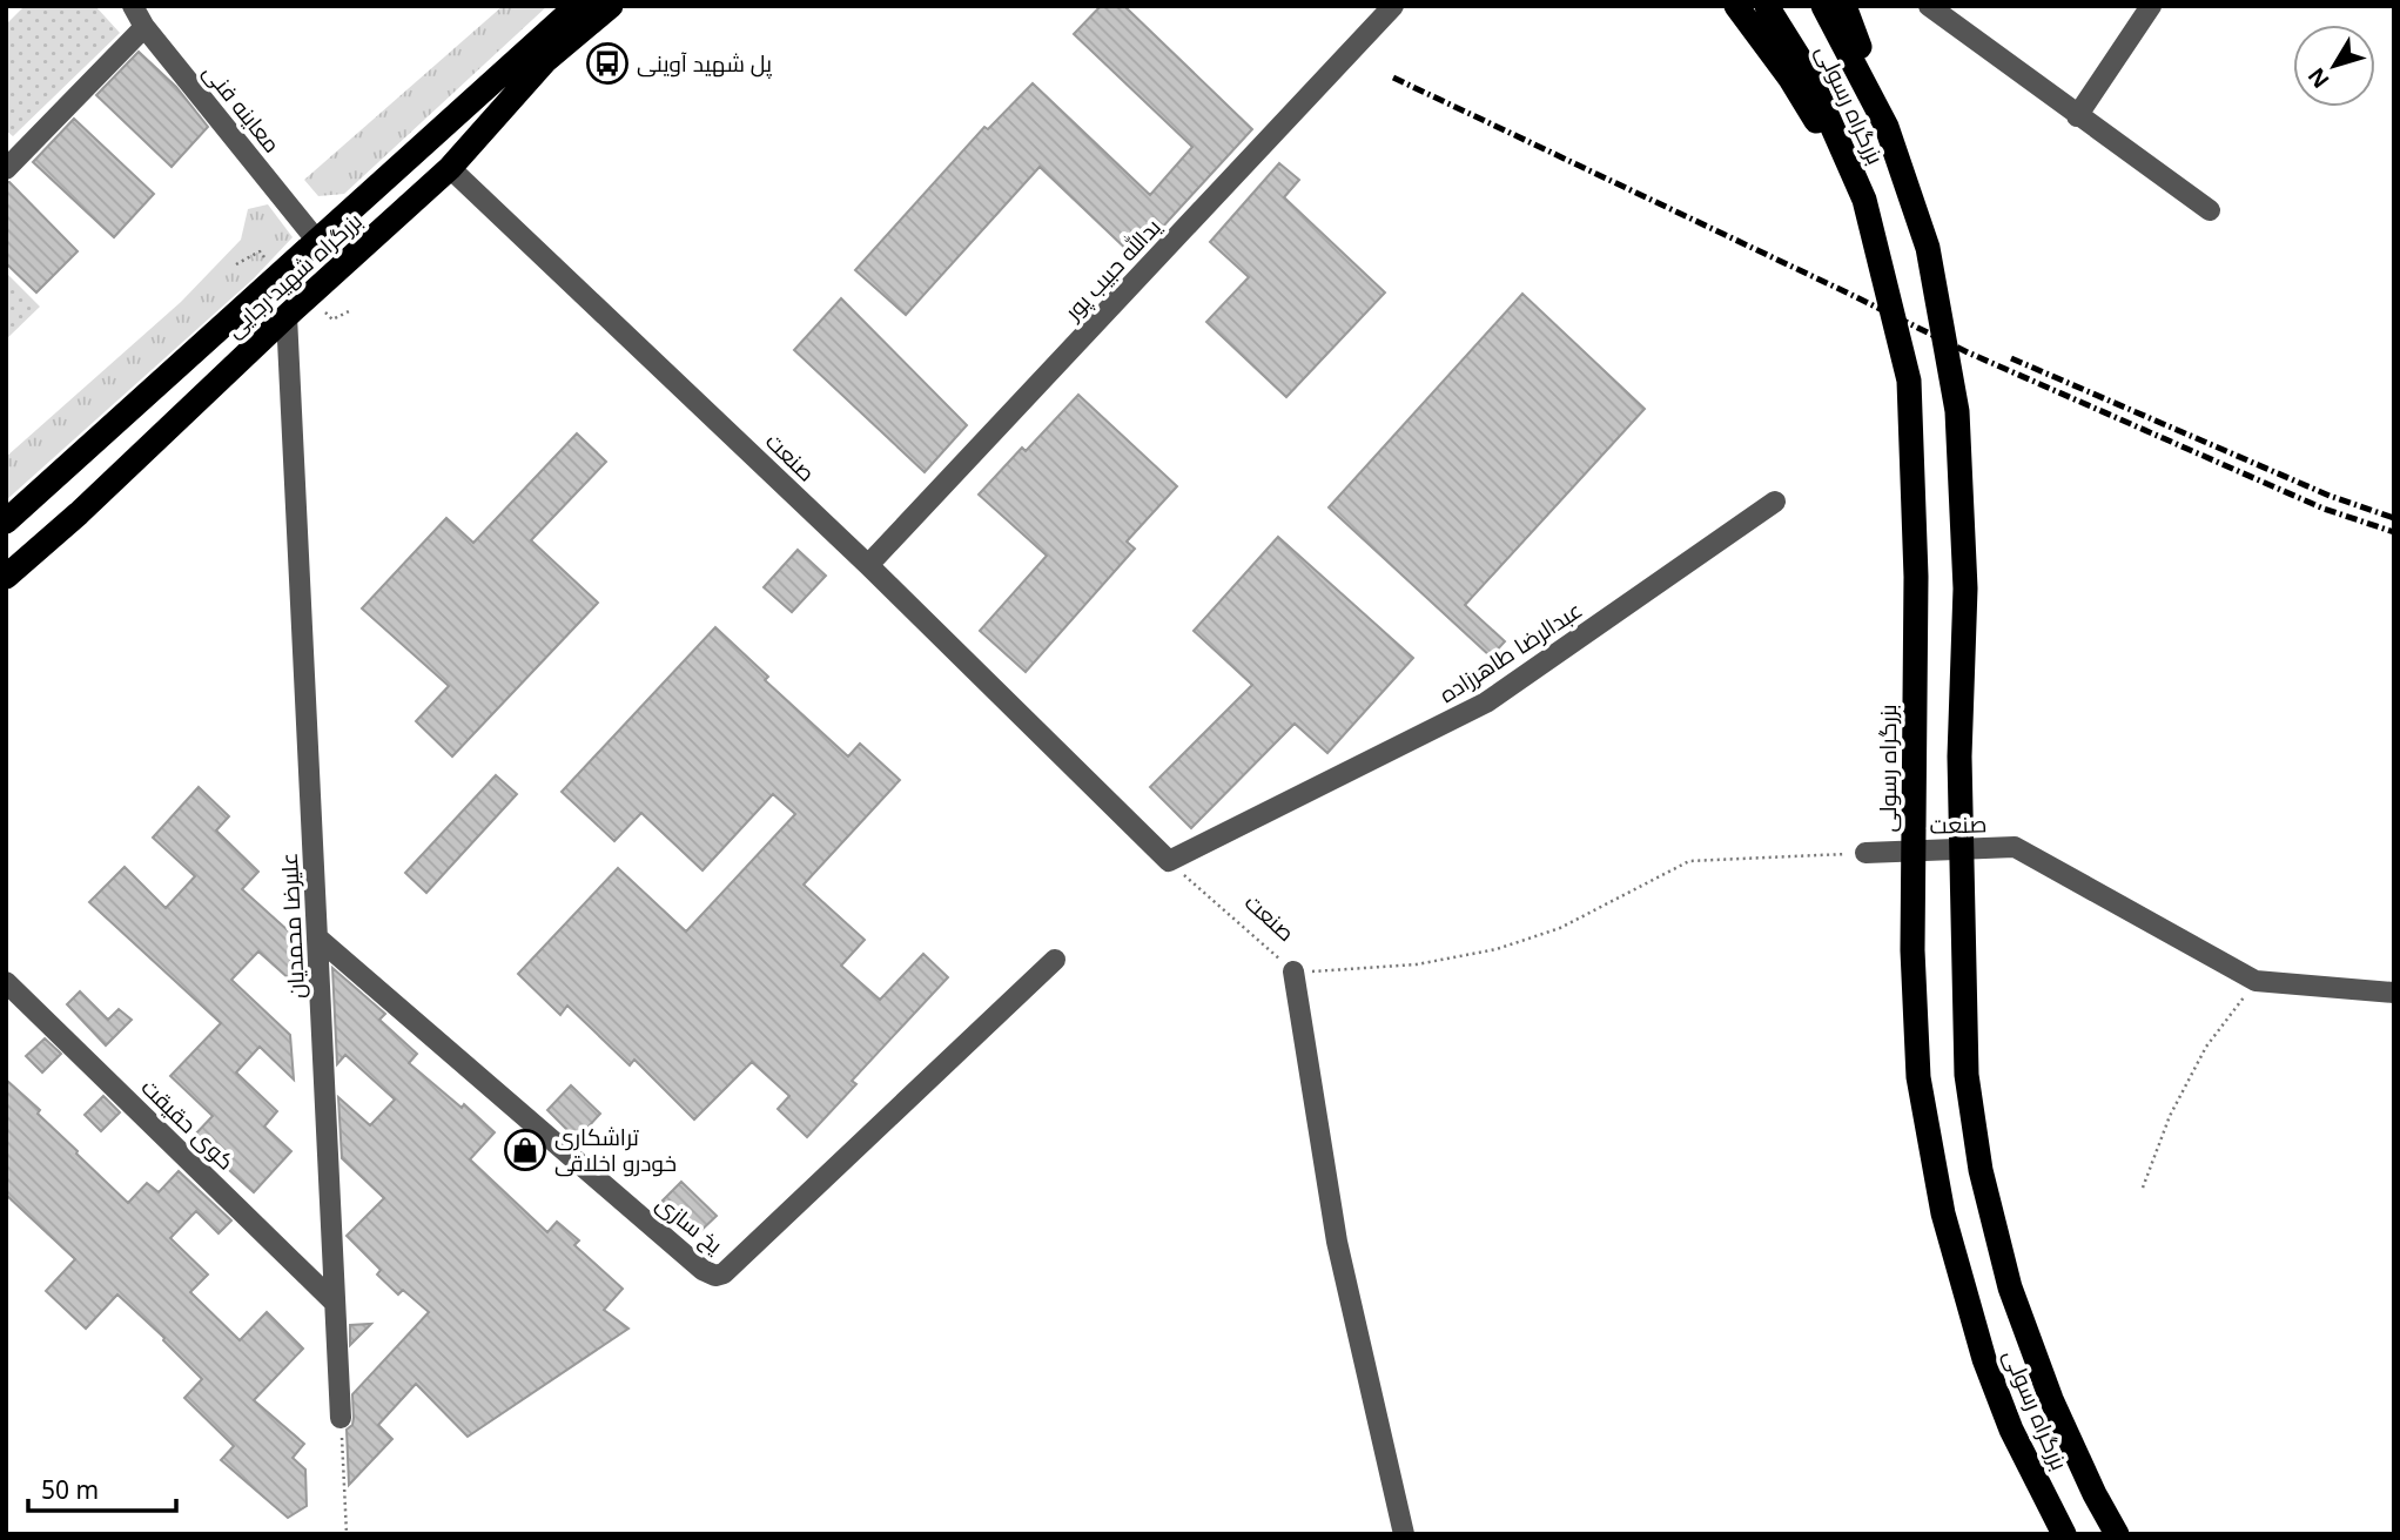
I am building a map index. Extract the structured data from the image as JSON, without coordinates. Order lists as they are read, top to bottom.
{
  "streets": {
    "highway": ["بزرگراه رسولی", "بزرگراه شهید رجایی"],
    "street": [
      "معاینه فنی",
      "یدالله حبیب پور",
      "صنعت",
      "عبدالرضا طاهرزاده",
      "علیرضا محمدیان",
      "کوی حقیقت",
      "یخ سازی"
    ]
  },
  "crossings": [
    ["معاینه فنی", "بزرگراه شهید رجایی"],
    ["یدالله حبیب پور", "صنعت"],
    ["بزرگراه شهید رجایی", "صنعت"],
    ["بزرگراه شهید رجایی", "علیرضا محمدیان"],
    ["صنعت", "عبدالرضا طاهرزاده"],
    ["علیرضا محمدیان", "کوی حقیقت"],
    ["علیرضا محمدیان", "یخ سازی"]
  ],
  "places": {
    "bus stop": ["پل شهید آوینی"],
    "shop": ["تراشکاری خودرو اخلاقی"]
  },
  "scale_bar": "50 m",
  "north": "bottom left"
}
